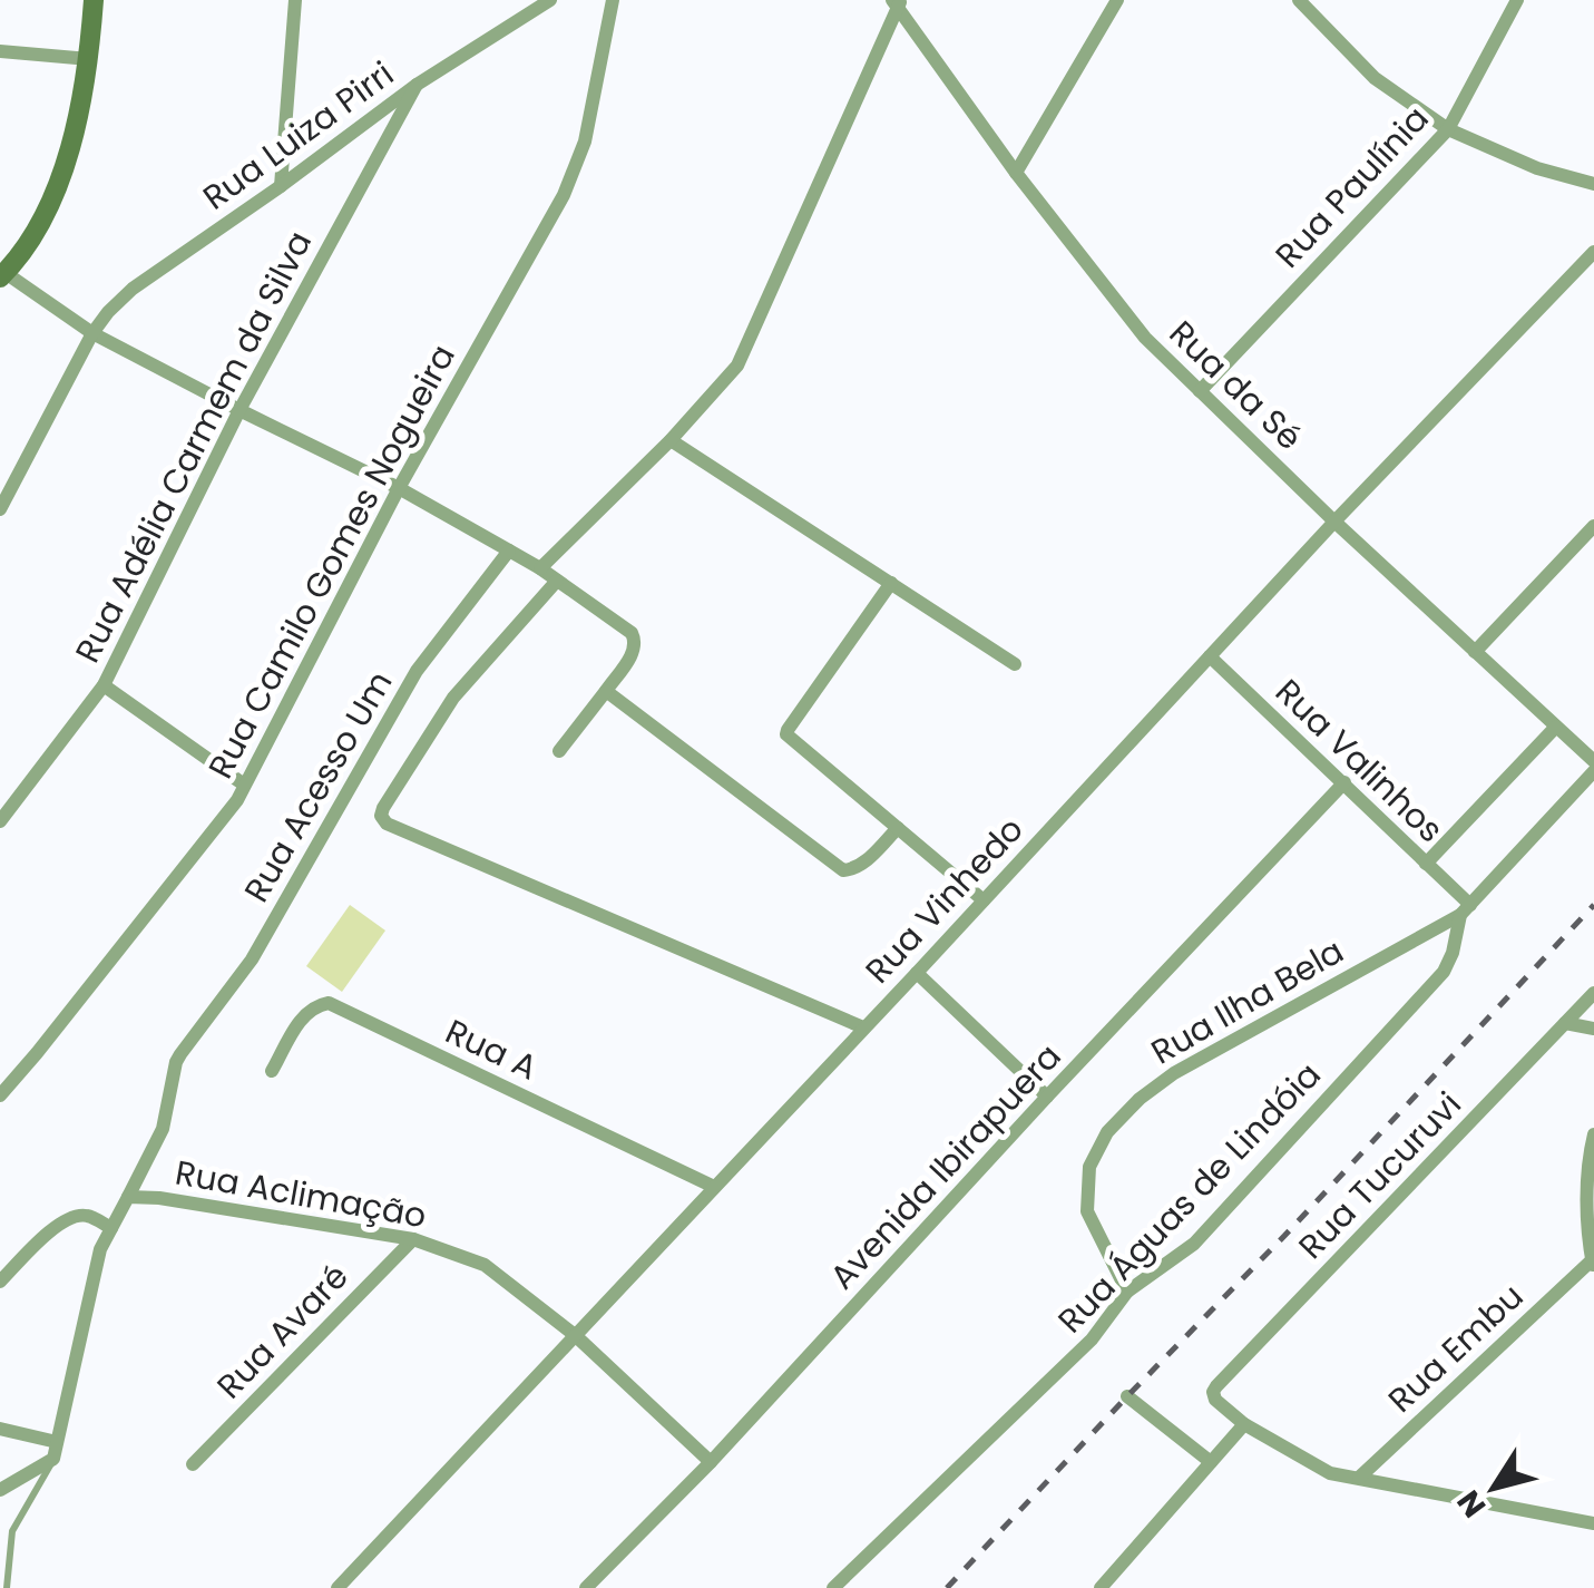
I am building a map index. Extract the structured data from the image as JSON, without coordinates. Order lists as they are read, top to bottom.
{
  "streets": {
    "street": [
      "Rua Luiza Pirri",
      "Rua Paulínia",
      "Rua da Sé",
      "Rua Adélia Carmem da Silva",
      "Rua Camilo Gomes Nogueira",
      "Rua Valinhos",
      "Rua Acesso Um",
      "Rua Vinhedo",
      "Rua Ilha Bela",
      "Rua A",
      "Avenida Ibirapuera",
      "Rua Tucuruvi",
      "Rua Aclimação",
      "Rua Águas de Lindóia",
      "Rua Avaré",
      "Rua Embu"
    ]
  },
  "crossings": [
    ["Rua Luiza Pirri", "Rua Adélia Carmem da Silva"],
    ["Rua Paulínia", "Rua da Sé"],
    ["Rua da Sé", "Rua Vinhedo"],
    ["Rua Valinhos", "Rua Vinhedo"],
    ["Rua Valinhos", "Rua Ilha Bela"],
    ["Rua Valinhos", "Avenida Ibirapuera"],
    ["Rua Valinhos", "Rua Águas de Lindóia"],
    ["Rua Acesso Um", "Rua Aclimação"],
    ["Rua Vinhedo", "Rua A"],
    ["Rua Vinhedo", "Rua Aclimação"],
    ["Rua Ilha Bela", "Rua Águas de Lindóia"],
    ["Avenida Ibirapuera", "Rua Aclimação"],
    ["Rua Aclimação", "Rua Avaré"]
  ],
  "north": "bottom left"
}
